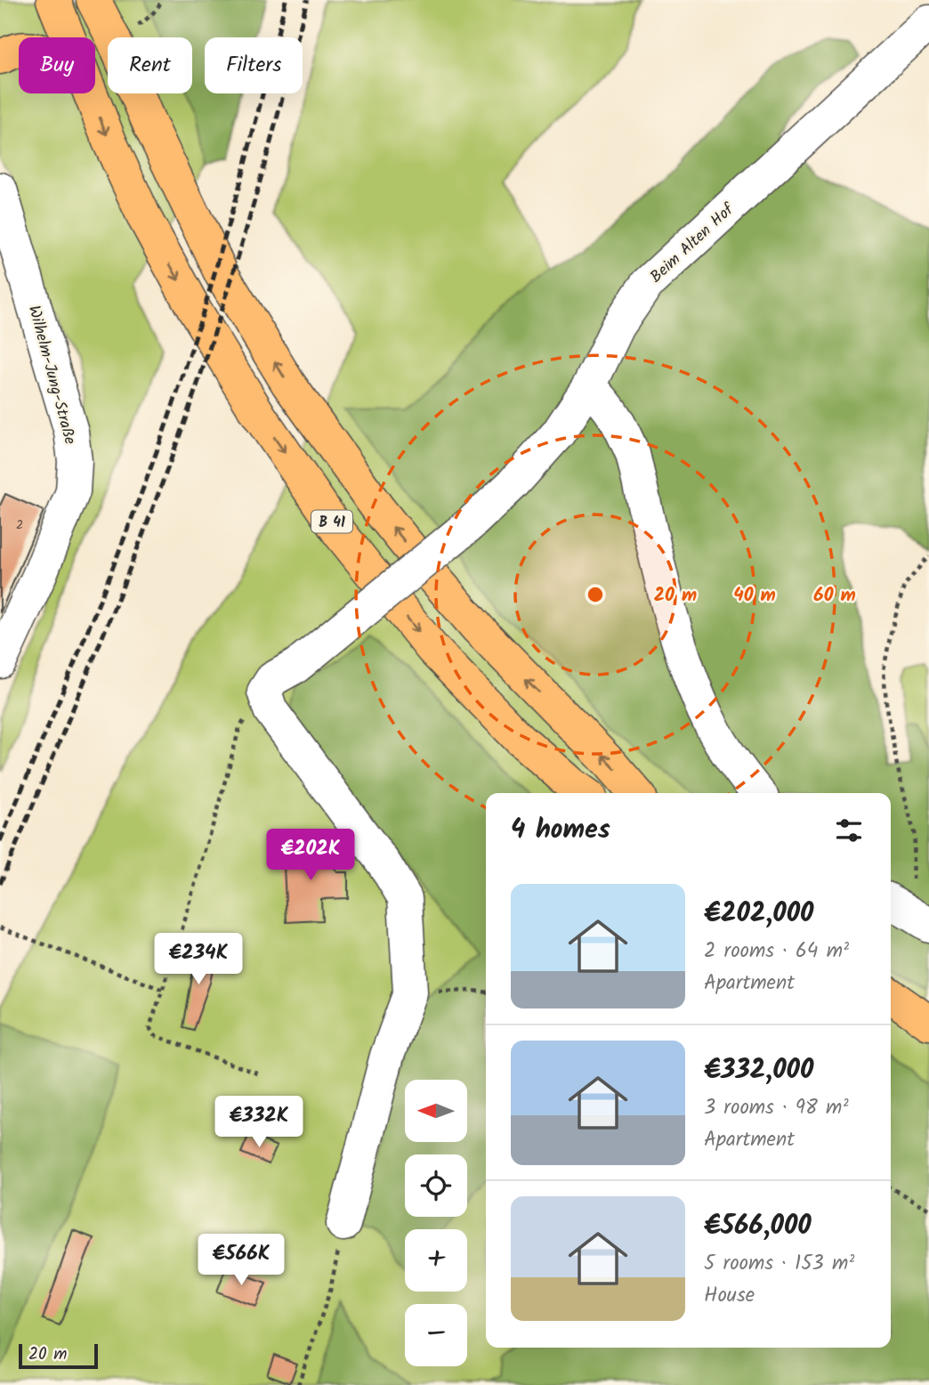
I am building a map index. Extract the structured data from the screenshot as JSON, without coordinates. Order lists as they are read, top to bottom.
{
  "streets": {
    "main road": ["B 41"],
    "street": ["Beim Alten Hof", "Wilhelm-Jung-Straße"]
  },
  "house_numbers": ["2"],
  "scale_bar": "20 m",
  "north": "left",
  "page": {
    "chip": ["Buy", "Rent", "Filters"],
    "heading": "4 homes",
    "price": [
      "€202K",
      "€234K",
      "€332K",
      "€566K"
    ],
    "list": [
      {
        "name": "€202,000",
        "note": "2 rooms · 64 m² · Apartment"
      },
      {
        "name": "€332,000",
        "note": "3 rooms · 98 m² · Apartment"
      },
      {
        "name": "€566,000",
        "note": "5 rooms · 153 m² · House"
      }
    ],
    "map_buttons": ["+", "−"],
    "scale": "20 m"
  },
  "rings": ["20 m", "40 m", "60 m"]
}
